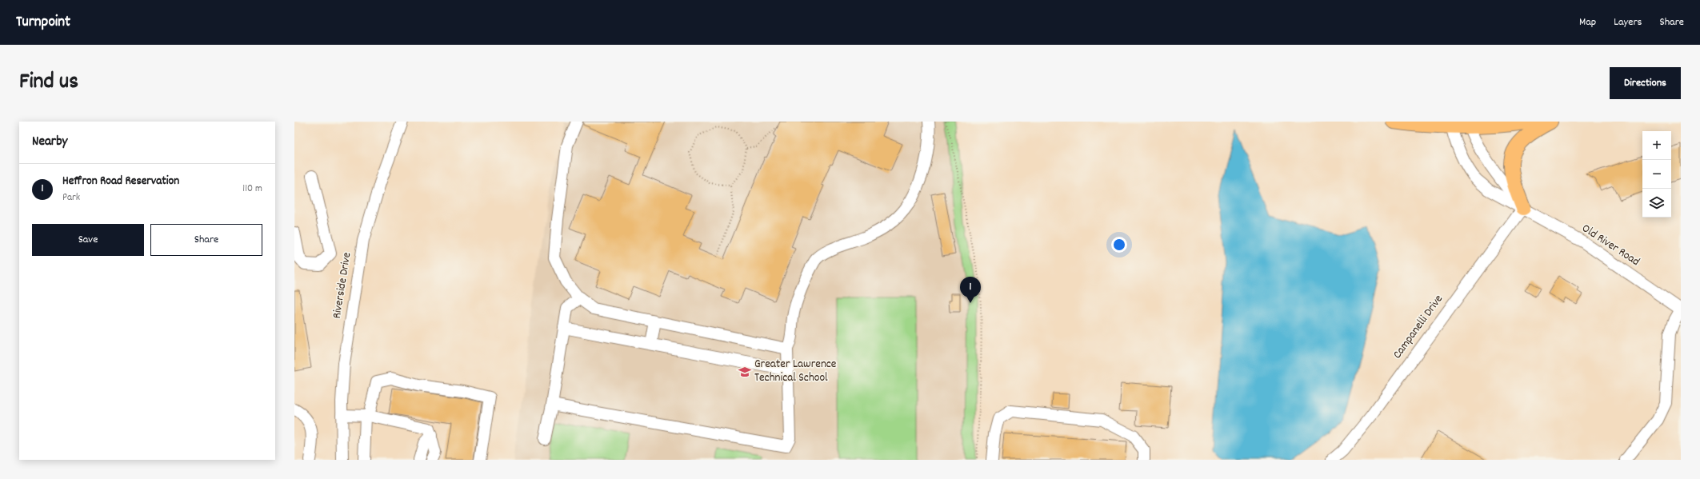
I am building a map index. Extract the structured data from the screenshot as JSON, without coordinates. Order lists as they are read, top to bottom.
{
  "streets": {
    "street": ["Old River Road", "Riverside Drive", "Campanelli Drive"]
  },
  "crossings": [
    ["Old River Road", "Campanelli Drive"]
  ],
  "places": {
    "school or university": ["Greater Lawrence Technical School"]
  },
  "page": {
    "header": "Turnpoint",
    "nav": ["Map", "Layers", "Share"],
    "title": "Find us",
    "buttons": [
      "Directions",
      ["Save", "Share"]
    ],
    "heading": "Nearby",
    "map_buttons": ["+", "−"],
    "list": [
      {
        "mark": "1",
        "name": "Heffron Road Reservation",
        "note": "Park",
        "value": "110 m"
      }
    ],
    "pins": "1"
  }
}
